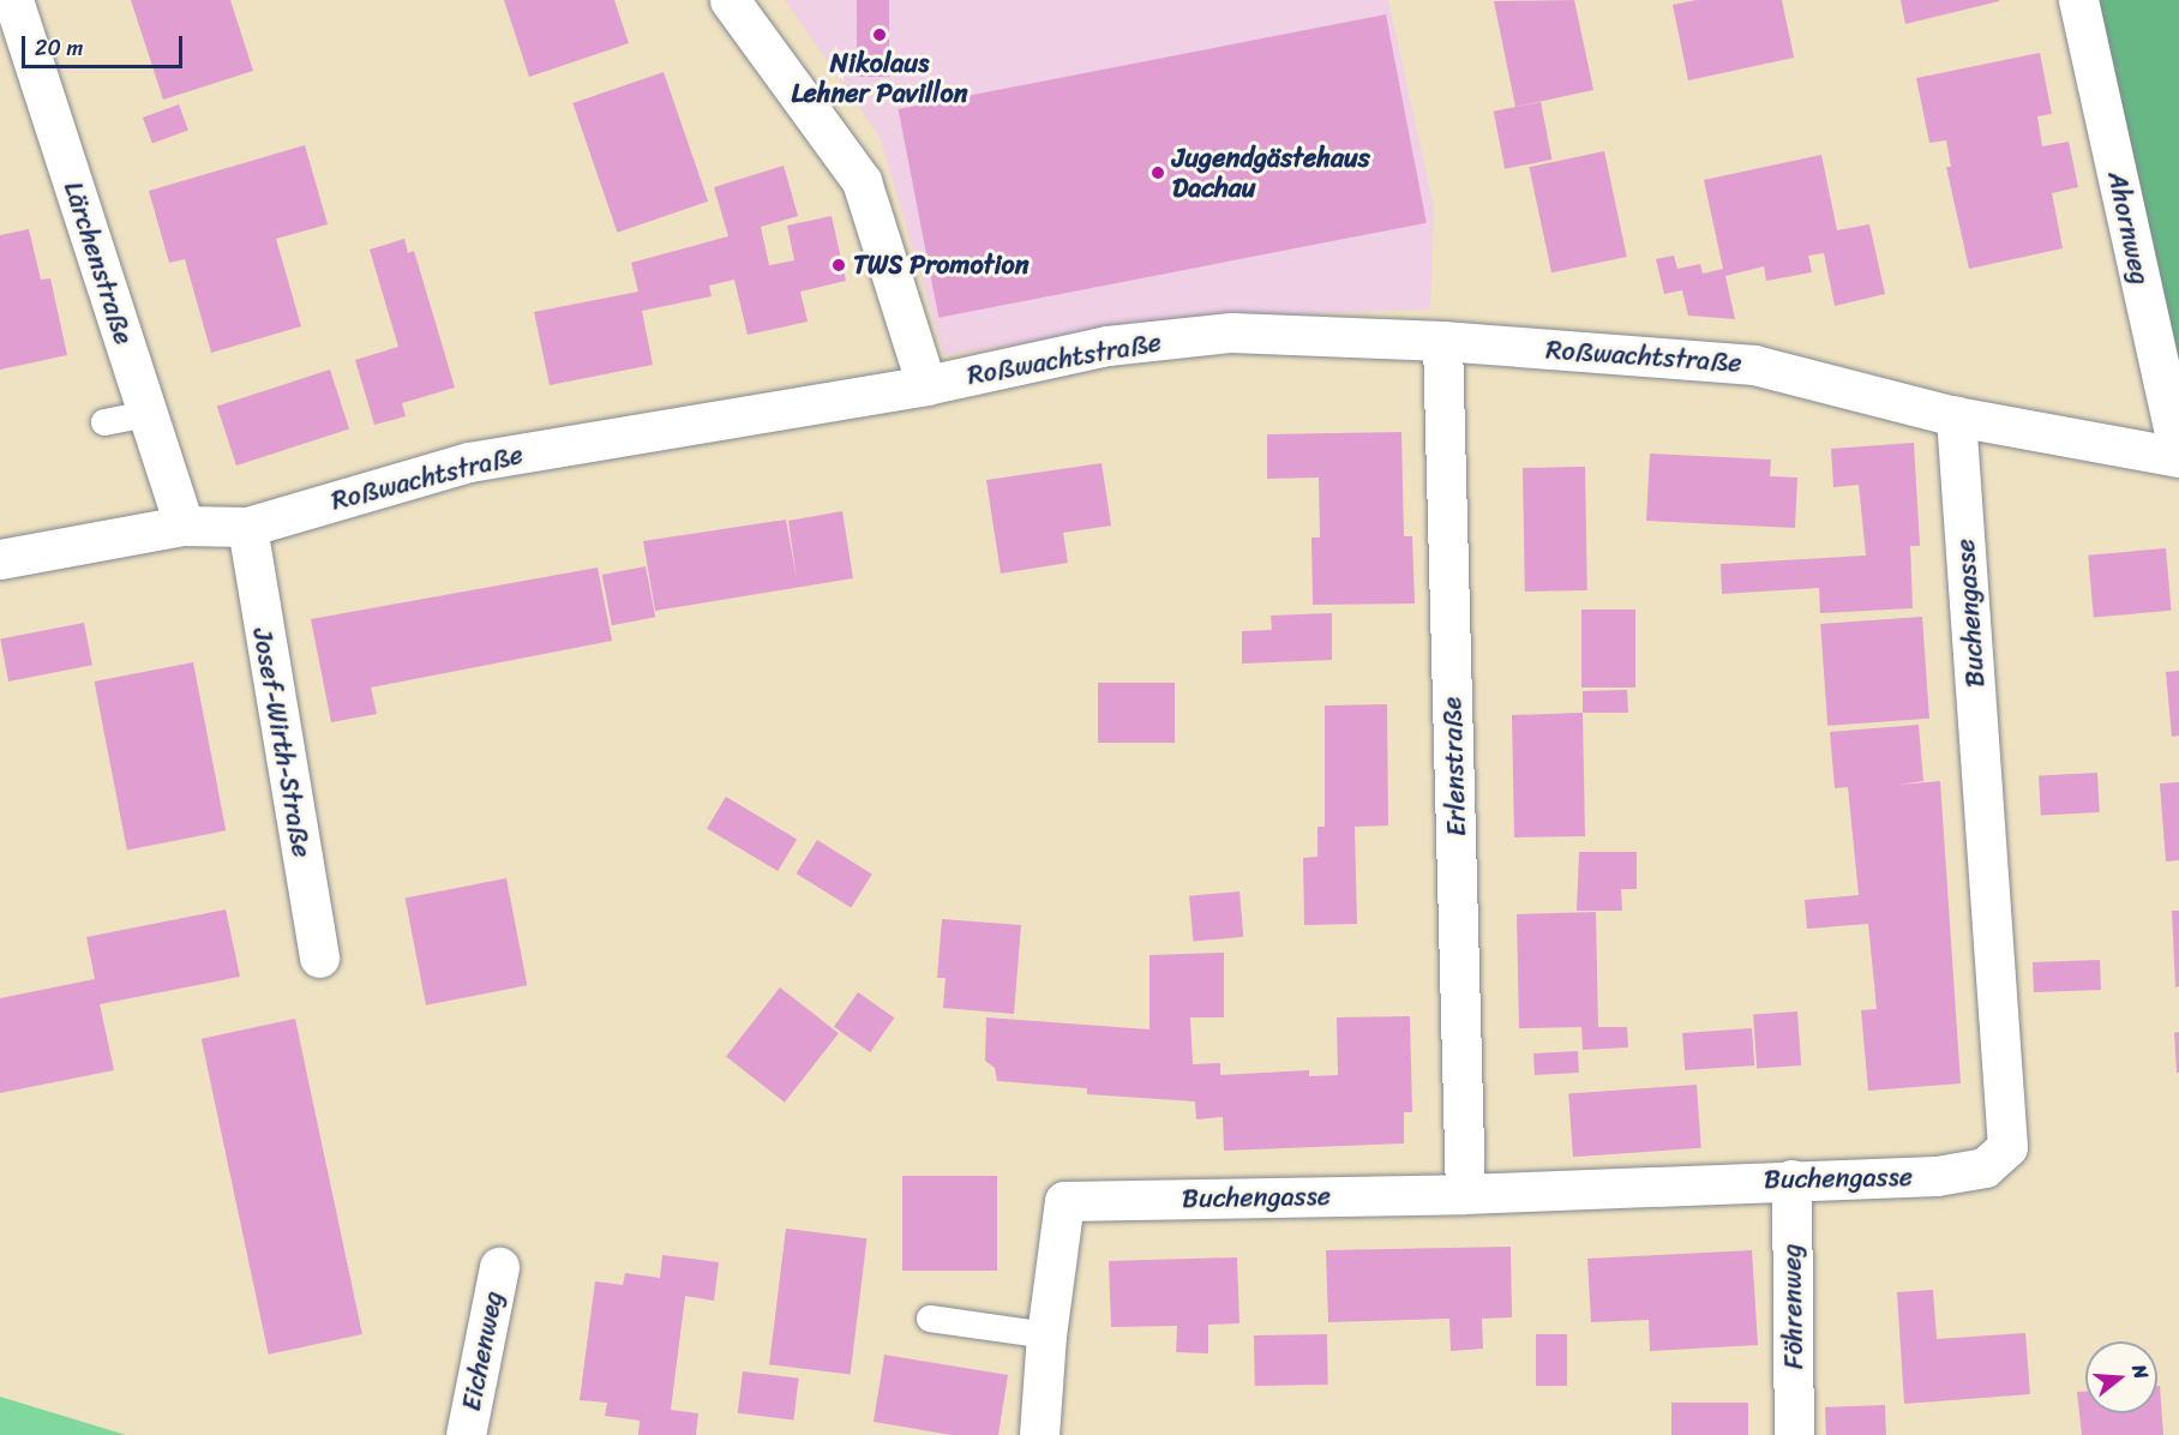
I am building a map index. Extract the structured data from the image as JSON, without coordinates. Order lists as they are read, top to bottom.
{
  "streets": {
    "street": [
      "Ahornweg",
      "Lärchenstraße",
      "Roßwachtstraße",
      "Buchengasse",
      "Josef-Wirth-Straße",
      "Erlenstraße",
      "Föhrenweg",
      "Eichenweg"
    ]
  },
  "crossings": [
    ["Ahornweg", "Roßwachtstraße"],
    ["Lärchenstraße", "Roßwachtstraße"],
    ["Roßwachtstraße", "Buchengasse"],
    ["Roßwachtstraße", "Josef-Wirth-Straße"],
    ["Roßwachtstraße", "Erlenstraße"],
    ["Buchengasse", "Erlenstraße"],
    ["Buchengasse", "Föhrenweg"]
  ],
  "places": ["Nikolaus Lehner Pavillon", "Jugendgästehaus Dachau", "TWS Promotion"],
  "scale_bar": "20 m",
  "north": "right"
}
